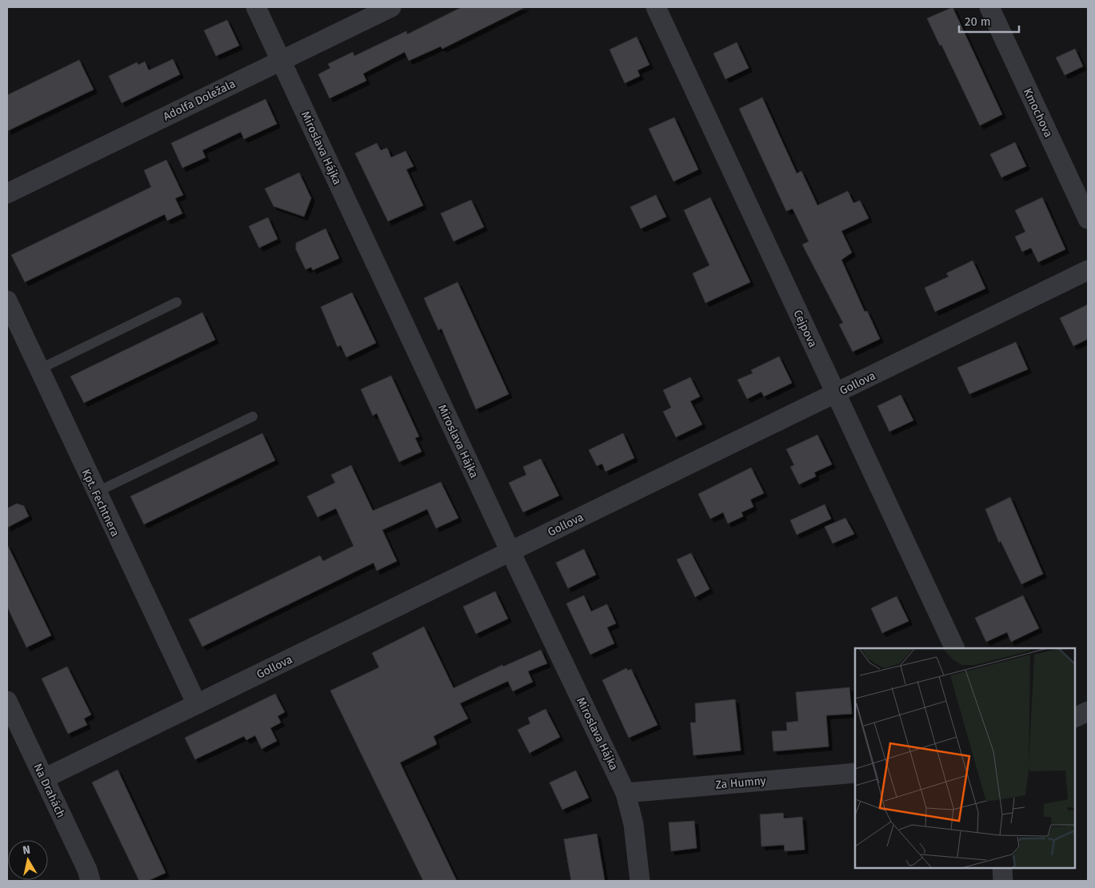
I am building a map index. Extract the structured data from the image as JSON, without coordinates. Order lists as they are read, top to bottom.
{
  "streets": {
    "street": [
      "Adolfa Doležala",
      "Kmochova",
      "Miroslava Hájka",
      "Cejpova",
      "Gollova",
      "Kpt. Fechtnera",
      "Za Humny",
      "Na Drahách"
    ]
  },
  "crossings": [
    ["Adolfa Doležala", "Miroslava Hájka"],
    ["Miroslava Hájka", "Gollova"],
    ["Miroslava Hájka", "Za Humny"],
    ["Cejpova", "Gollova"],
    ["Gollova", "Kpt. Fechtnera"],
    ["Gollova", "Na Drahách"]
  ],
  "scale_bar": "20 m",
  "north": "top"
}
